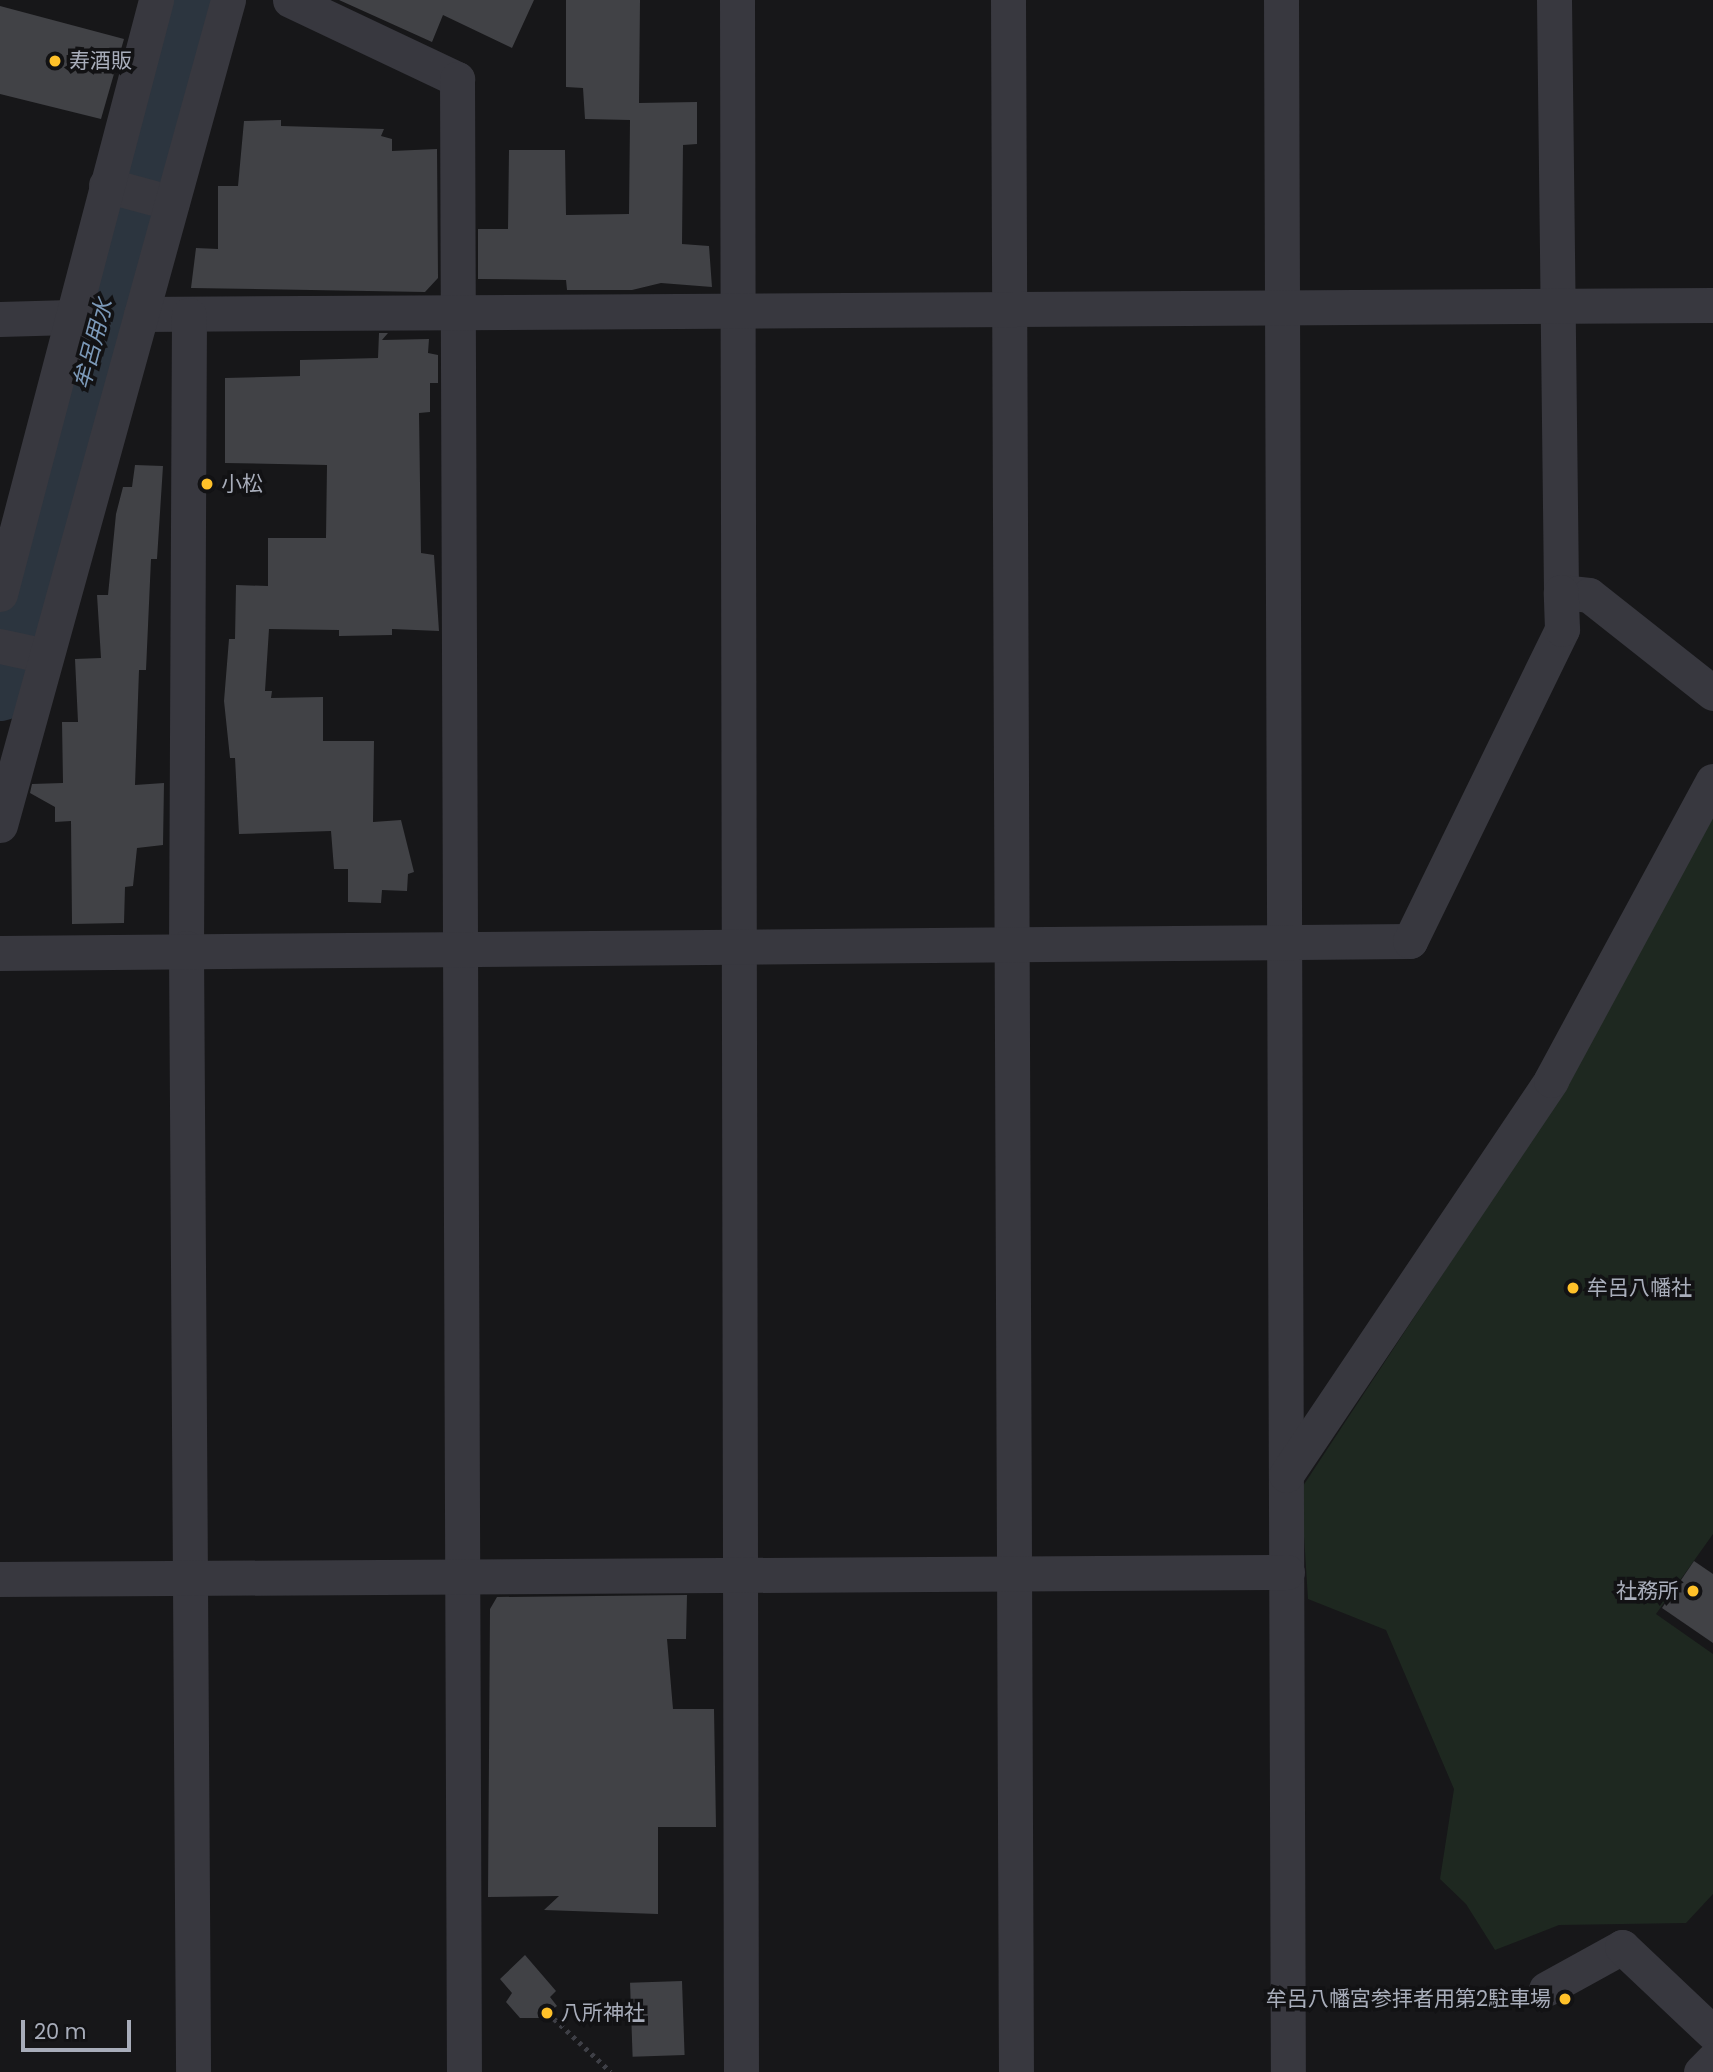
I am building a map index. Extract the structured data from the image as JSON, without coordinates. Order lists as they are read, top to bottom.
{
  "water": ["牟呂用水"],
  "places": [
    "寿酒販",
    "小松",
    "牟呂八幡社",
    "社務所",
    "牟呂八幡宮参拝者用第2駐車場",
    "八所神社"
  ],
  "scale_bar": "20 m"
}
